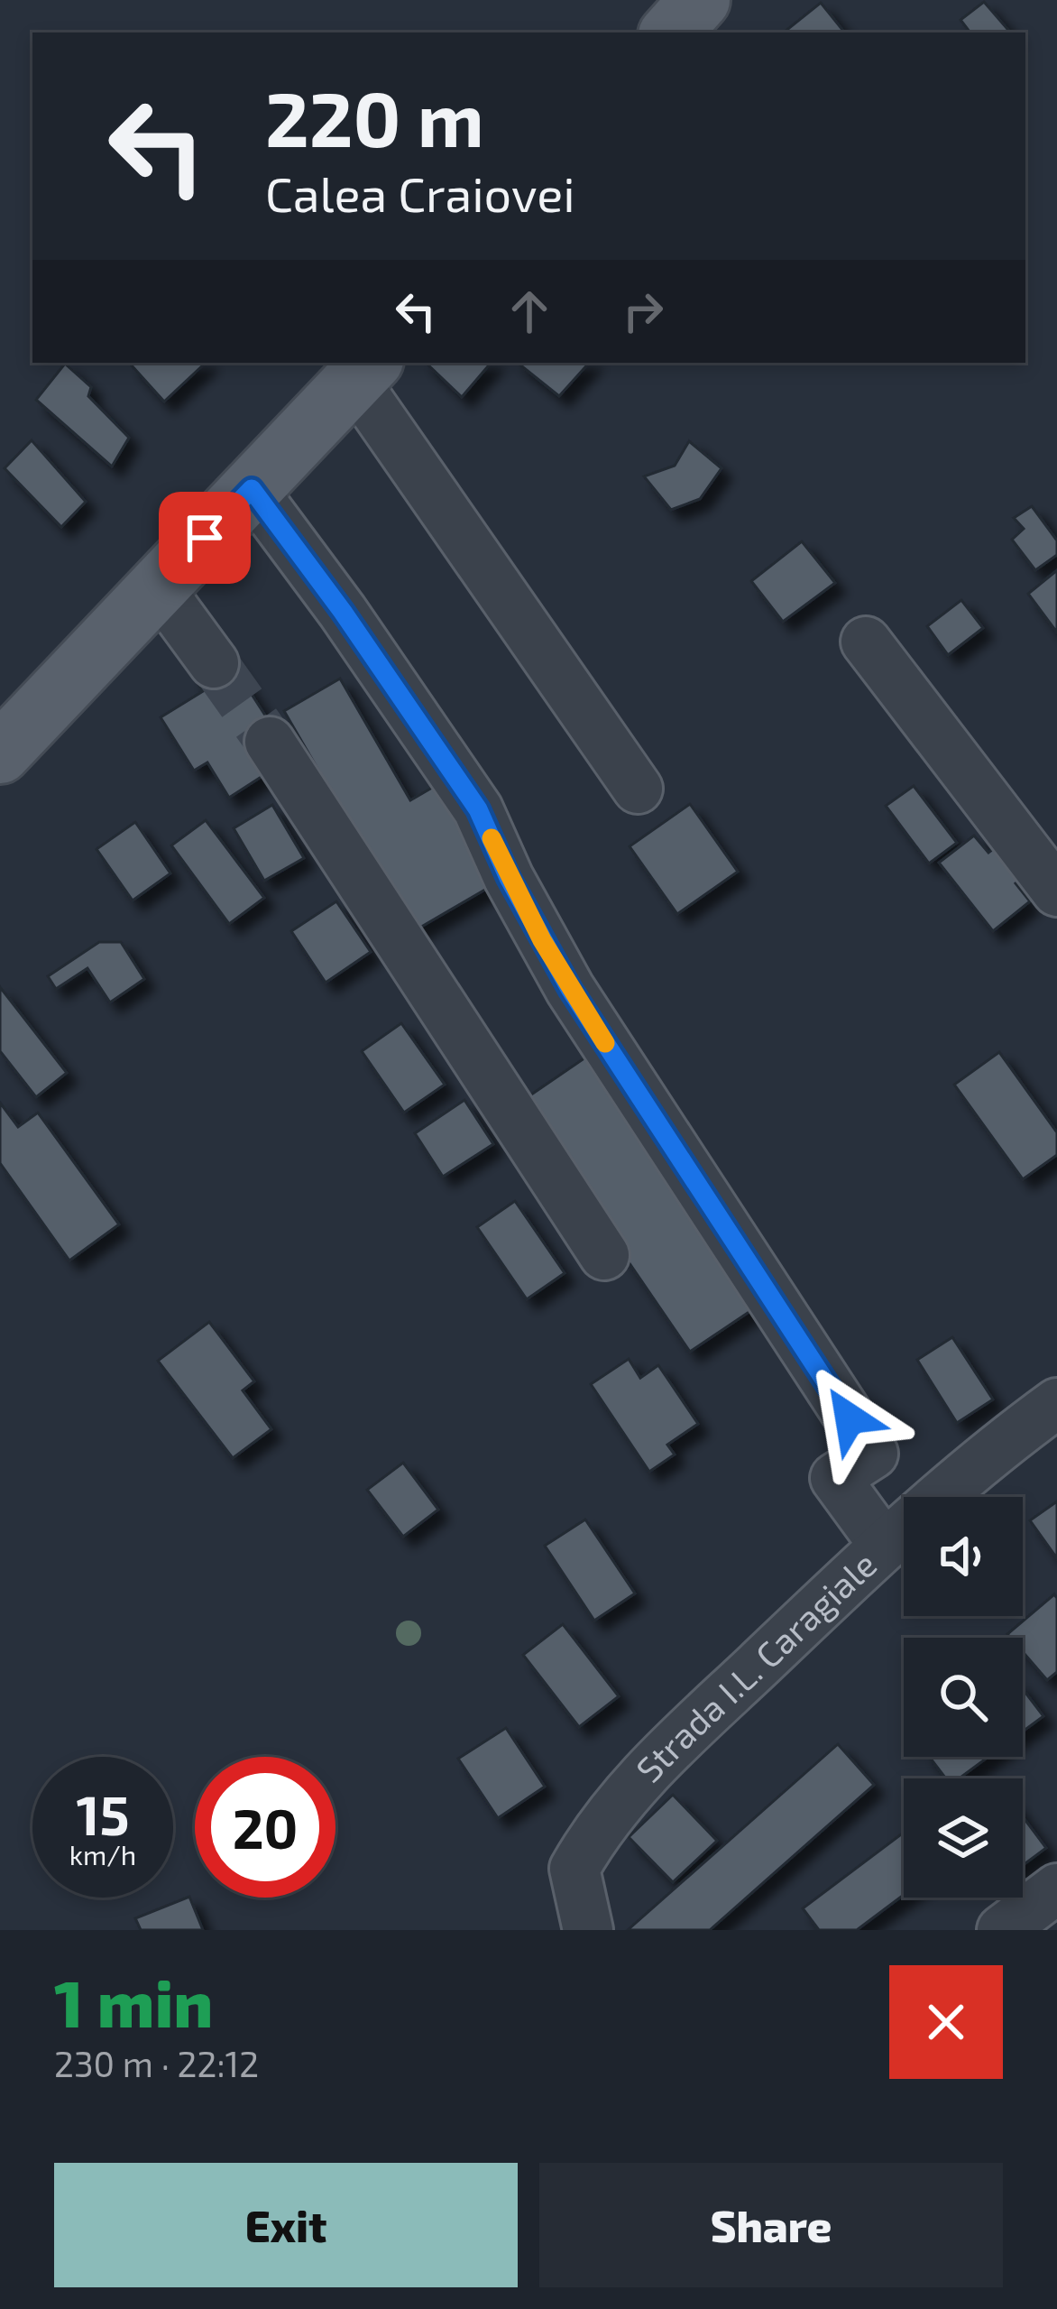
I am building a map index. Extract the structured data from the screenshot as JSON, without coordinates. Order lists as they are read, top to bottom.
{
  "streets": {
    "street": ["Strada I.L. Caragiale"]
  },
  "page": {
    "turn": ["220 m", "Calea Craiovei"],
    "speed": "15 km/h",
    "limit": "20",
    "heading": ["1 min", "230 m · 22:12"],
    "buttons": ["Exit", "Share"]
  }
}
